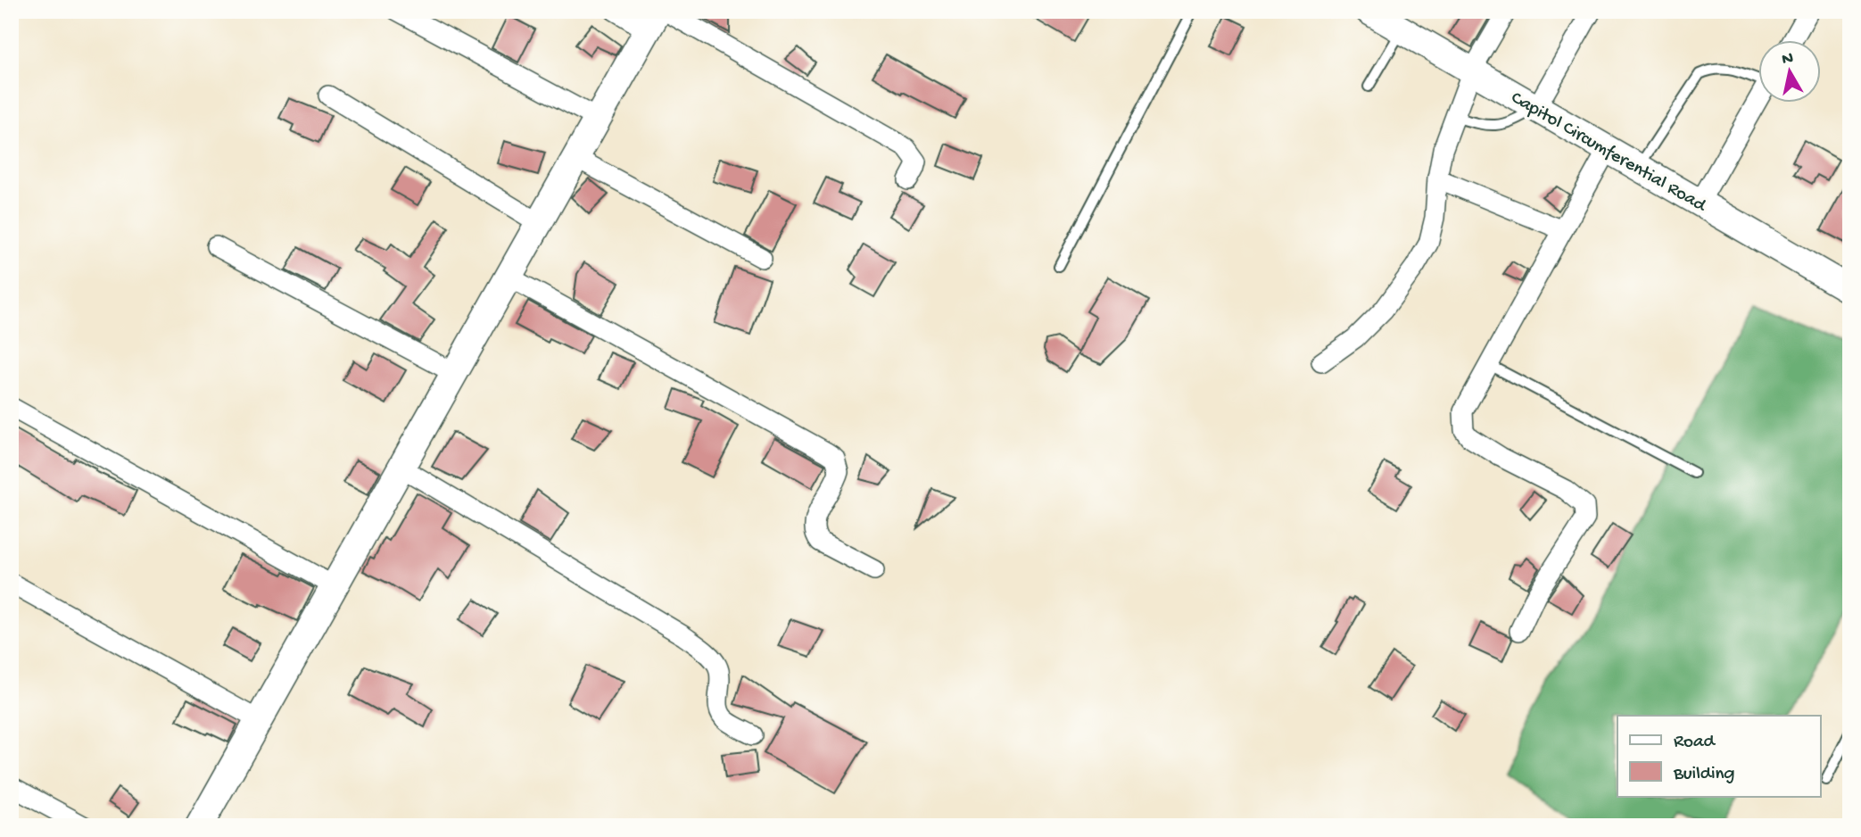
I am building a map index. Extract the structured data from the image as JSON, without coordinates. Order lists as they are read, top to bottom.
{
  "streets": {
    "street": ["Capitol Circumferential Road"]
  },
  "legend": ["Road", "Building"],
  "north": "top"
}
